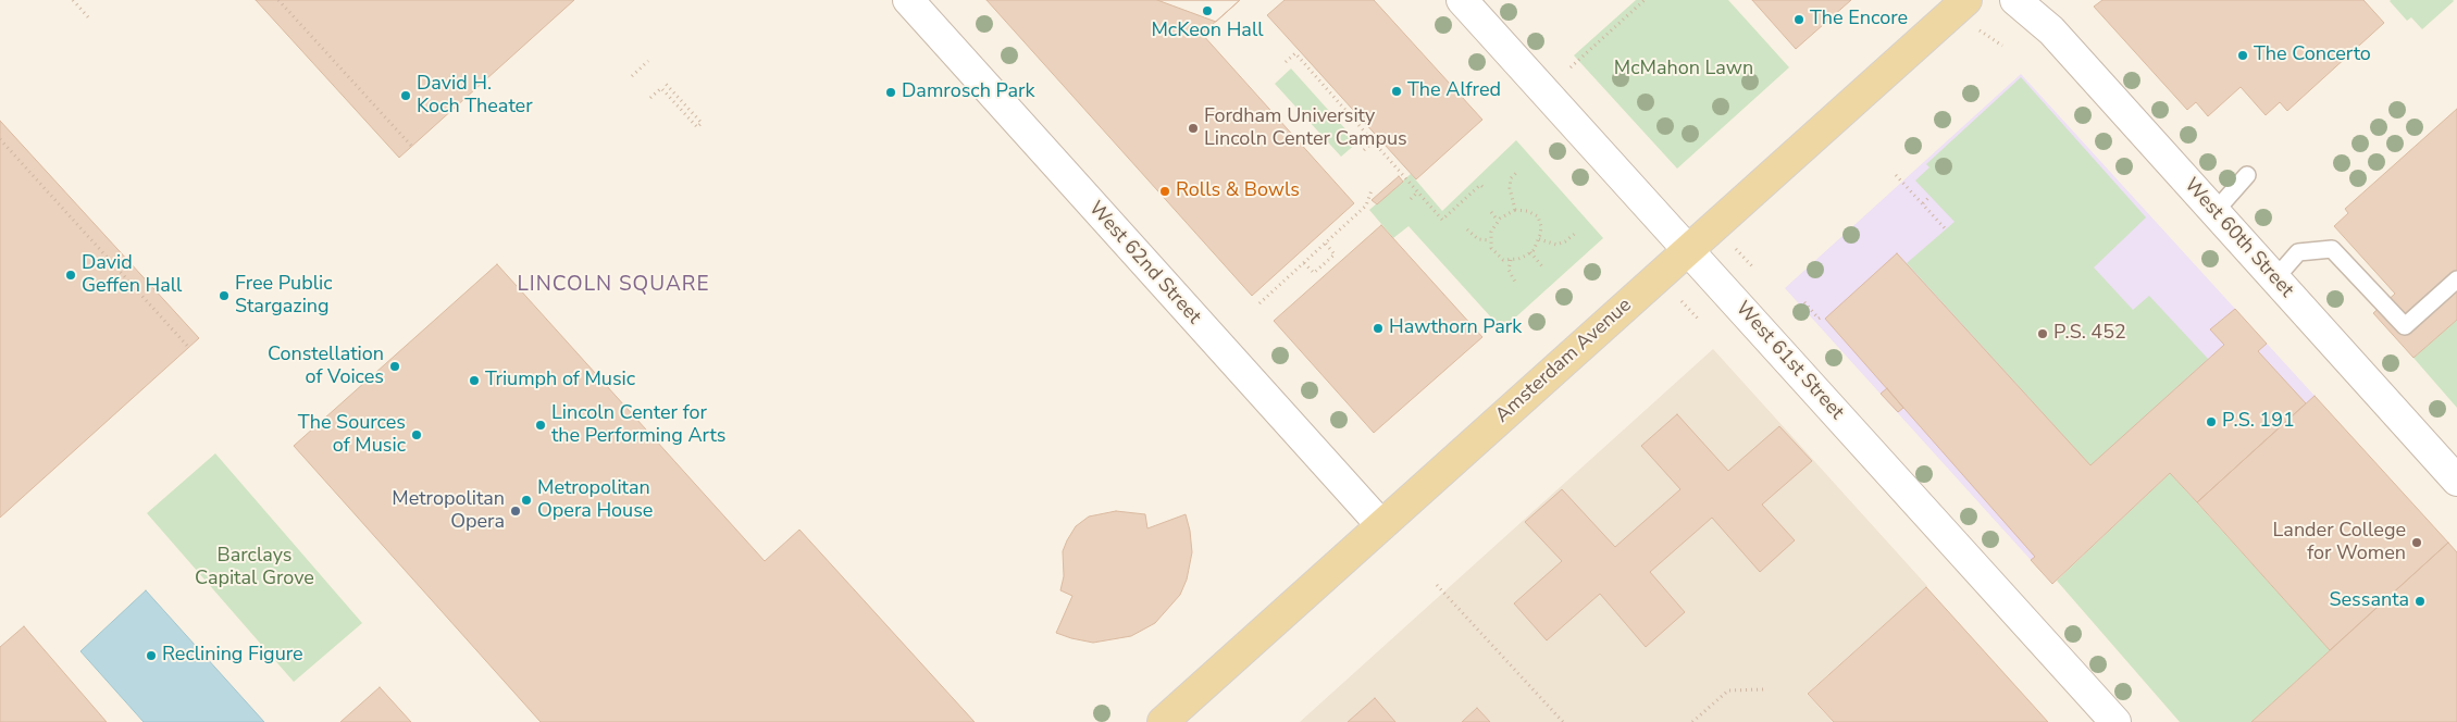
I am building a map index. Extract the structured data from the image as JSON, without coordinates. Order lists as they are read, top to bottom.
{
  "streets": {
    "main road": ["Amsterdam Avenue"],
    "street": ["West 60th Street", "West 62nd Street", "West 61st Street"]
  },
  "crossings": [
    ["West 62nd Street", "Amsterdam Avenue"],
    ["Amsterdam Avenue", "West 61st Street"]
  ],
  "districts": ["LINCOLN SQUARE"],
  "parks": ["McMahon Lawn", "Barclays Capital Grove"],
  "places": [
    "McKeon Hall",
    "The Encore",
    "The Concerto",
    "The Alfred",
    "Damrosch Park",
    "David H. Koch Theater",
    "Fordham University Lincoln Center Campus",
    "Rolls & Bowls",
    "David Geffen Hall",
    "Free Public Stargazing",
    "Hawthorn Park",
    "P.S. 452",
    "Constellation of Voices",
    "Triumph of Music",
    "P.S. 191",
    "Lincoln Center for the Performing Arts",
    "The Sources of Music",
    "Metropolitan Opera House",
    "Metropolitan Opera",
    "Lander College for Women",
    "Sessanta",
    "Reclining Figure"
  ]
}
